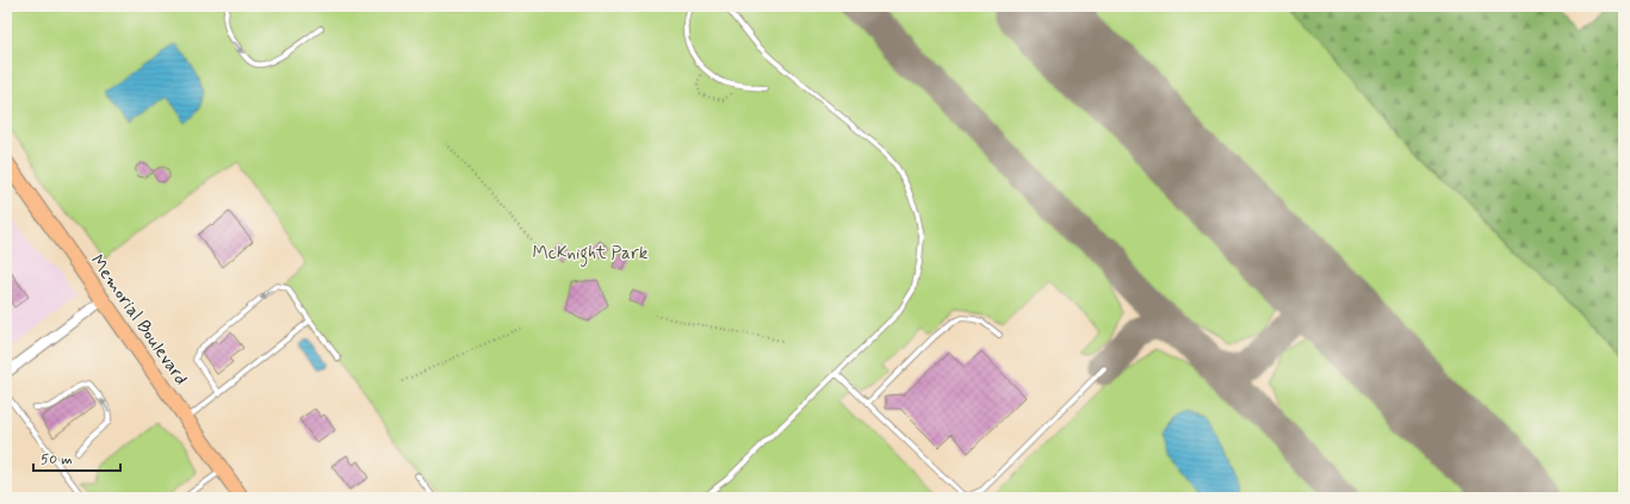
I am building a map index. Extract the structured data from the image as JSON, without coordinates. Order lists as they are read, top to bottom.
{
  "streets": {
    "main road": ["Memorial Boulevard"]
  },
  "parks": ["McKnight Park"],
  "scale_bar": "50 m"
}
